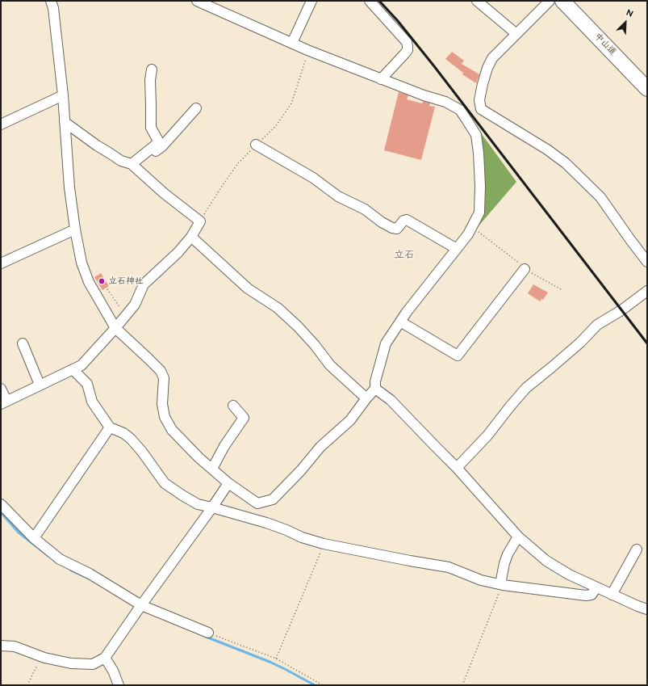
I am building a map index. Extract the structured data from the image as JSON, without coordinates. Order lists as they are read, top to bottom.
{
  "streets": {
    "highway": ["中山道"]
  },
  "districts": ["立石"],
  "places": ["立石神社"],
  "north": "top right"
}
